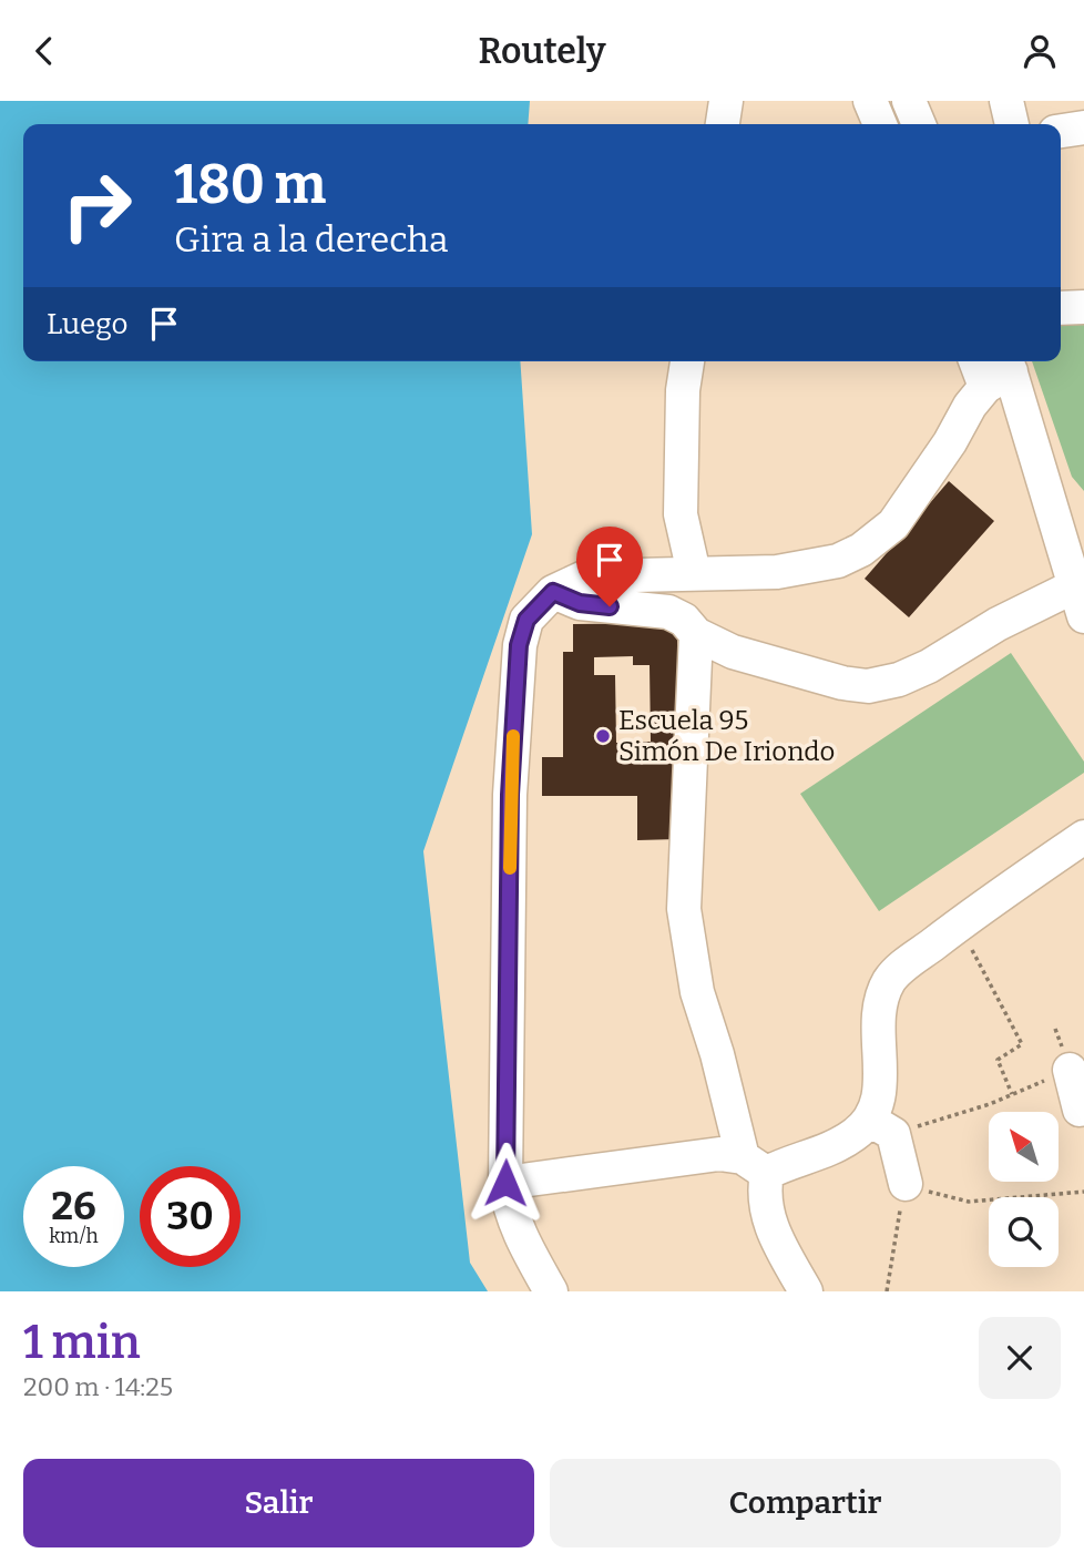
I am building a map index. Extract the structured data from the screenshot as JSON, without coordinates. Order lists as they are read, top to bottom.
{
  "places": ["Escuela 95 Simón De Iriondo"],
  "north": "top left",
  "page": {
    "header": "Routely",
    "turn": ["180 m", "Gira a la derecha"],
    "then": "Luego",
    "speed": "26 km/h",
    "limit": "30",
    "heading": ["1 min", "200 m · 14:25"],
    "buttons": ["Salir", "Compartir"]
  }
}
